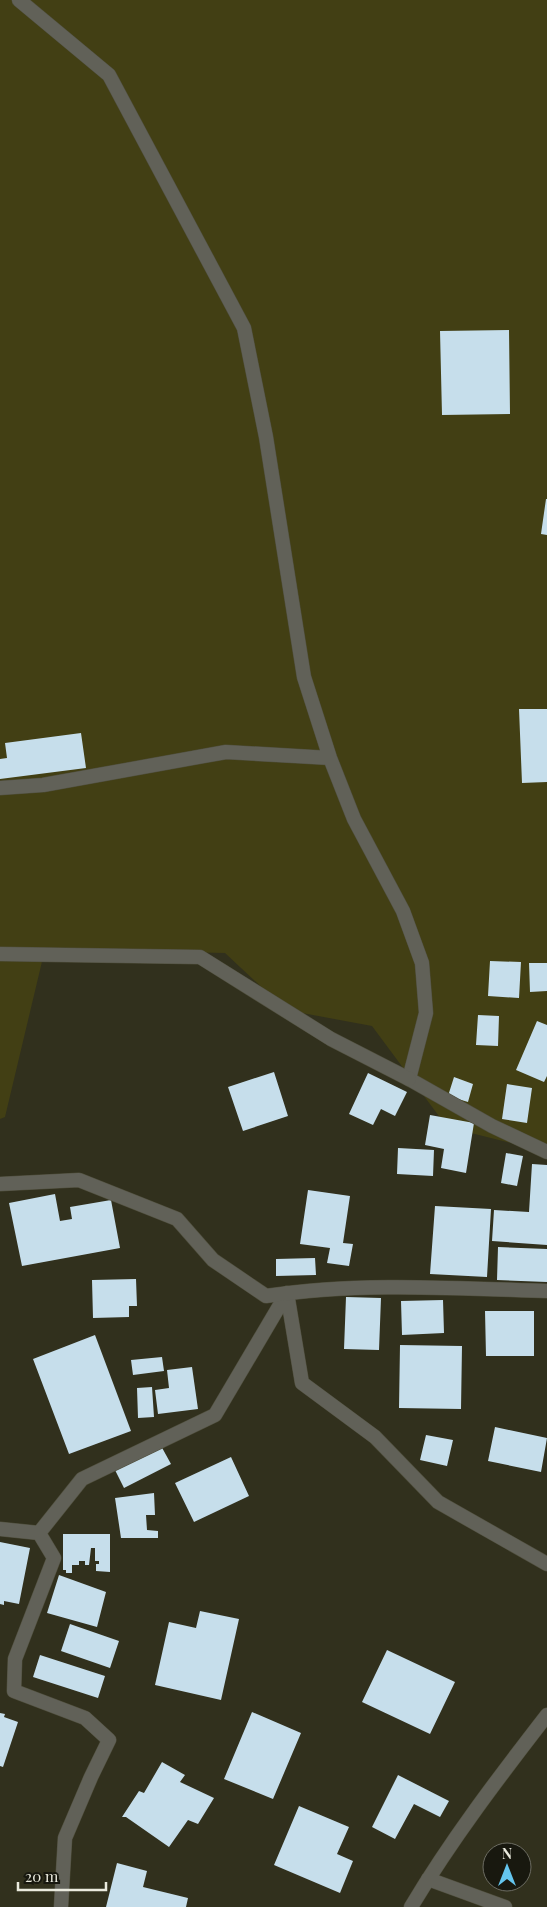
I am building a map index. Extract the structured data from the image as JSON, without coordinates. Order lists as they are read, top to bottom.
{
  "scale_bar": "20 m",
  "north": "top"
}
